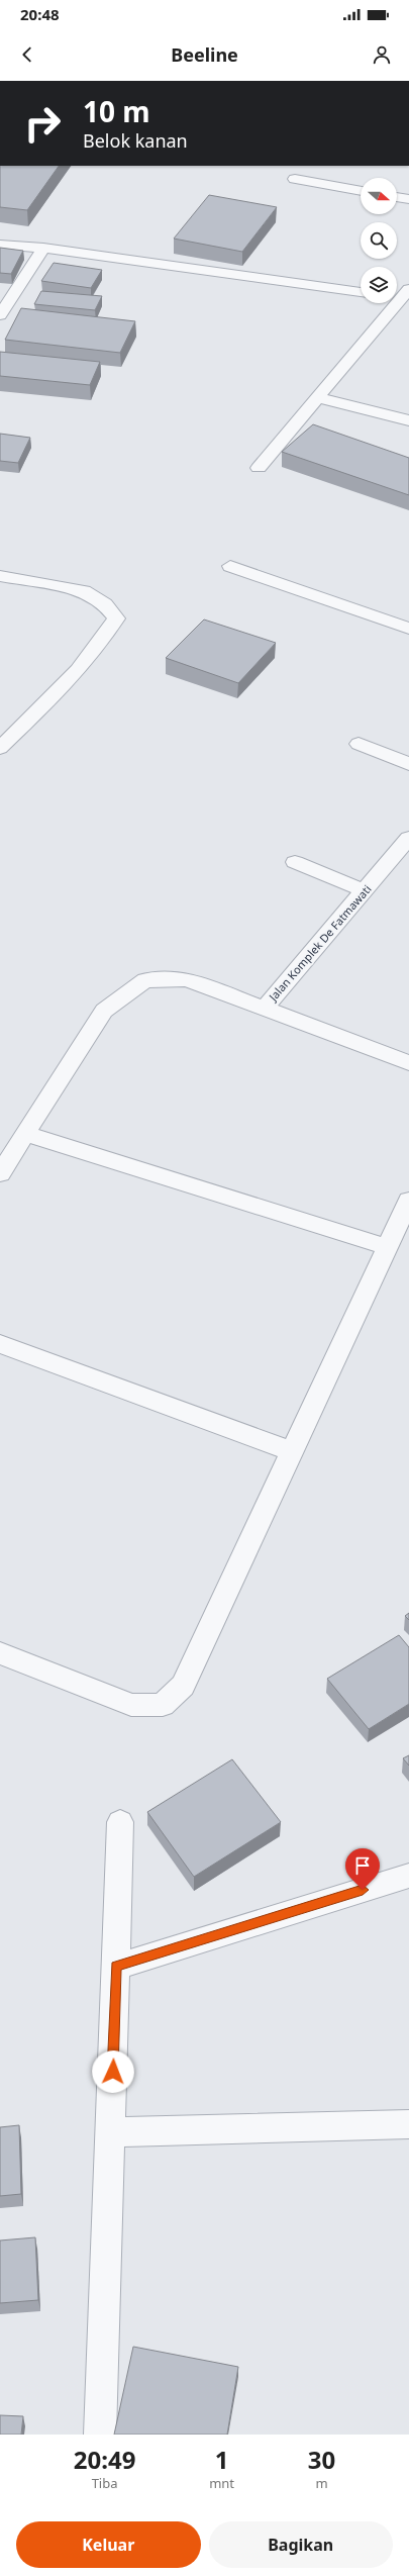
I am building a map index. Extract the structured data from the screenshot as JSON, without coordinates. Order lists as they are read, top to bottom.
{
  "streets": {
    "street": ["Jalan Komplek De Fatmawati"]
  },
  "north": "right",
  "page": {
    "status": "20:48",
    "header": "Beeline",
    "turn": ["10 m", "Belok kanan"],
    "eta": [
      "20:49",
      "Tiba",
      "1",
      "mnt",
      "30",
      "m"
    ],
    "buttons": ["Keluar", "Bagikan"]
  }
}
